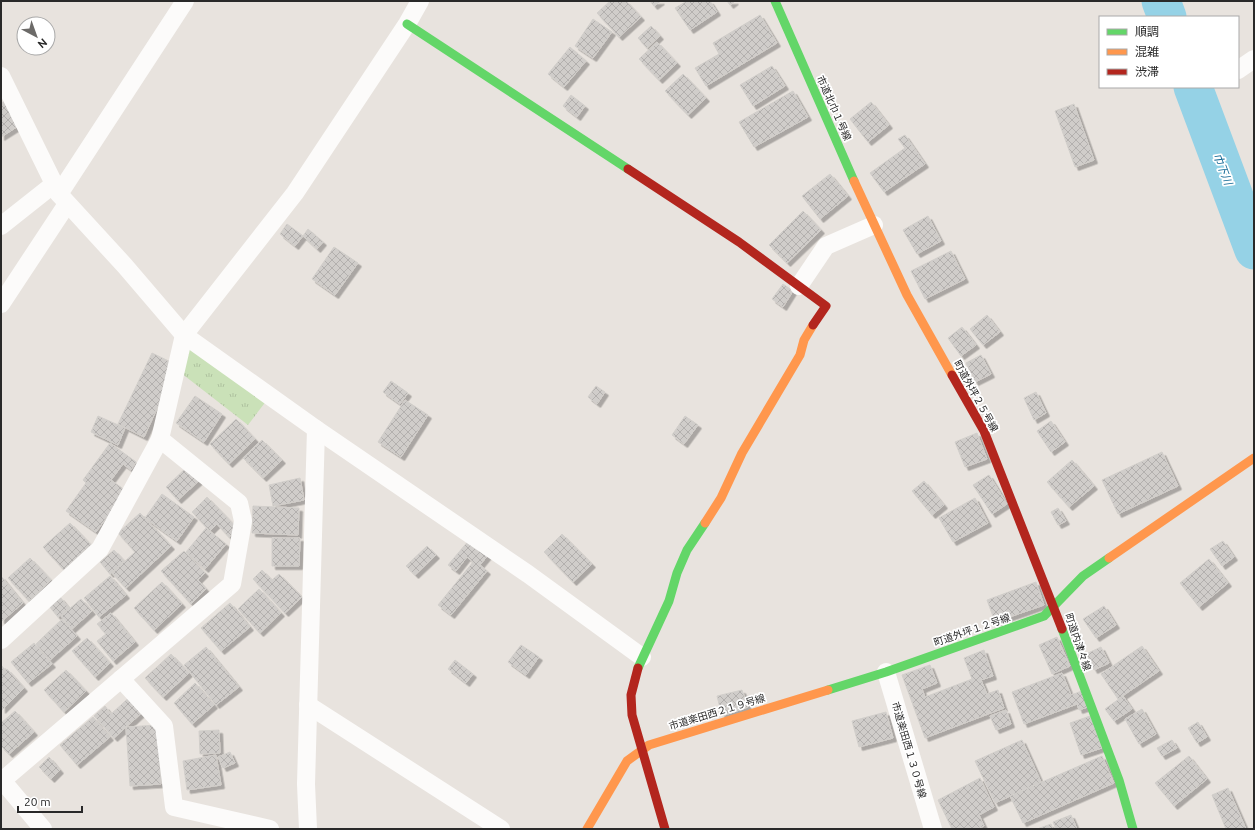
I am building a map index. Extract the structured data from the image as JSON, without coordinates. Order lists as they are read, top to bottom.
{
  "streets": {
    "street": [
      "市道北巾１号線",
      "町道外坪２５号線",
      "町道外坪１２号線",
      "町道内津々線",
      "市道楽田西２１９号線",
      "市道楽田西１３０号線"
    ]
  },
  "crossings": [
    ["市道北巾１号線", "町道外坪２５号線"],
    ["町道外坪２５号線", "町道外坪１２号線"],
    ["町道外坪２５号線", "町道内津々線"],
    ["町道外坪１２号線", "町道内津々線"],
    ["町道外坪１２号線", "市道楽田西２１９号線"],
    ["町道外坪１２号線", "市道楽田西１３０号線"],
    ["市道楽田西２１９号線", "市道楽田西１３０号線"]
  ],
  "water": ["巾下川"],
  "legend": ["順調", "混雑", "渋滞"],
  "scale_bar": "20 m",
  "north": "bottom right"
}
